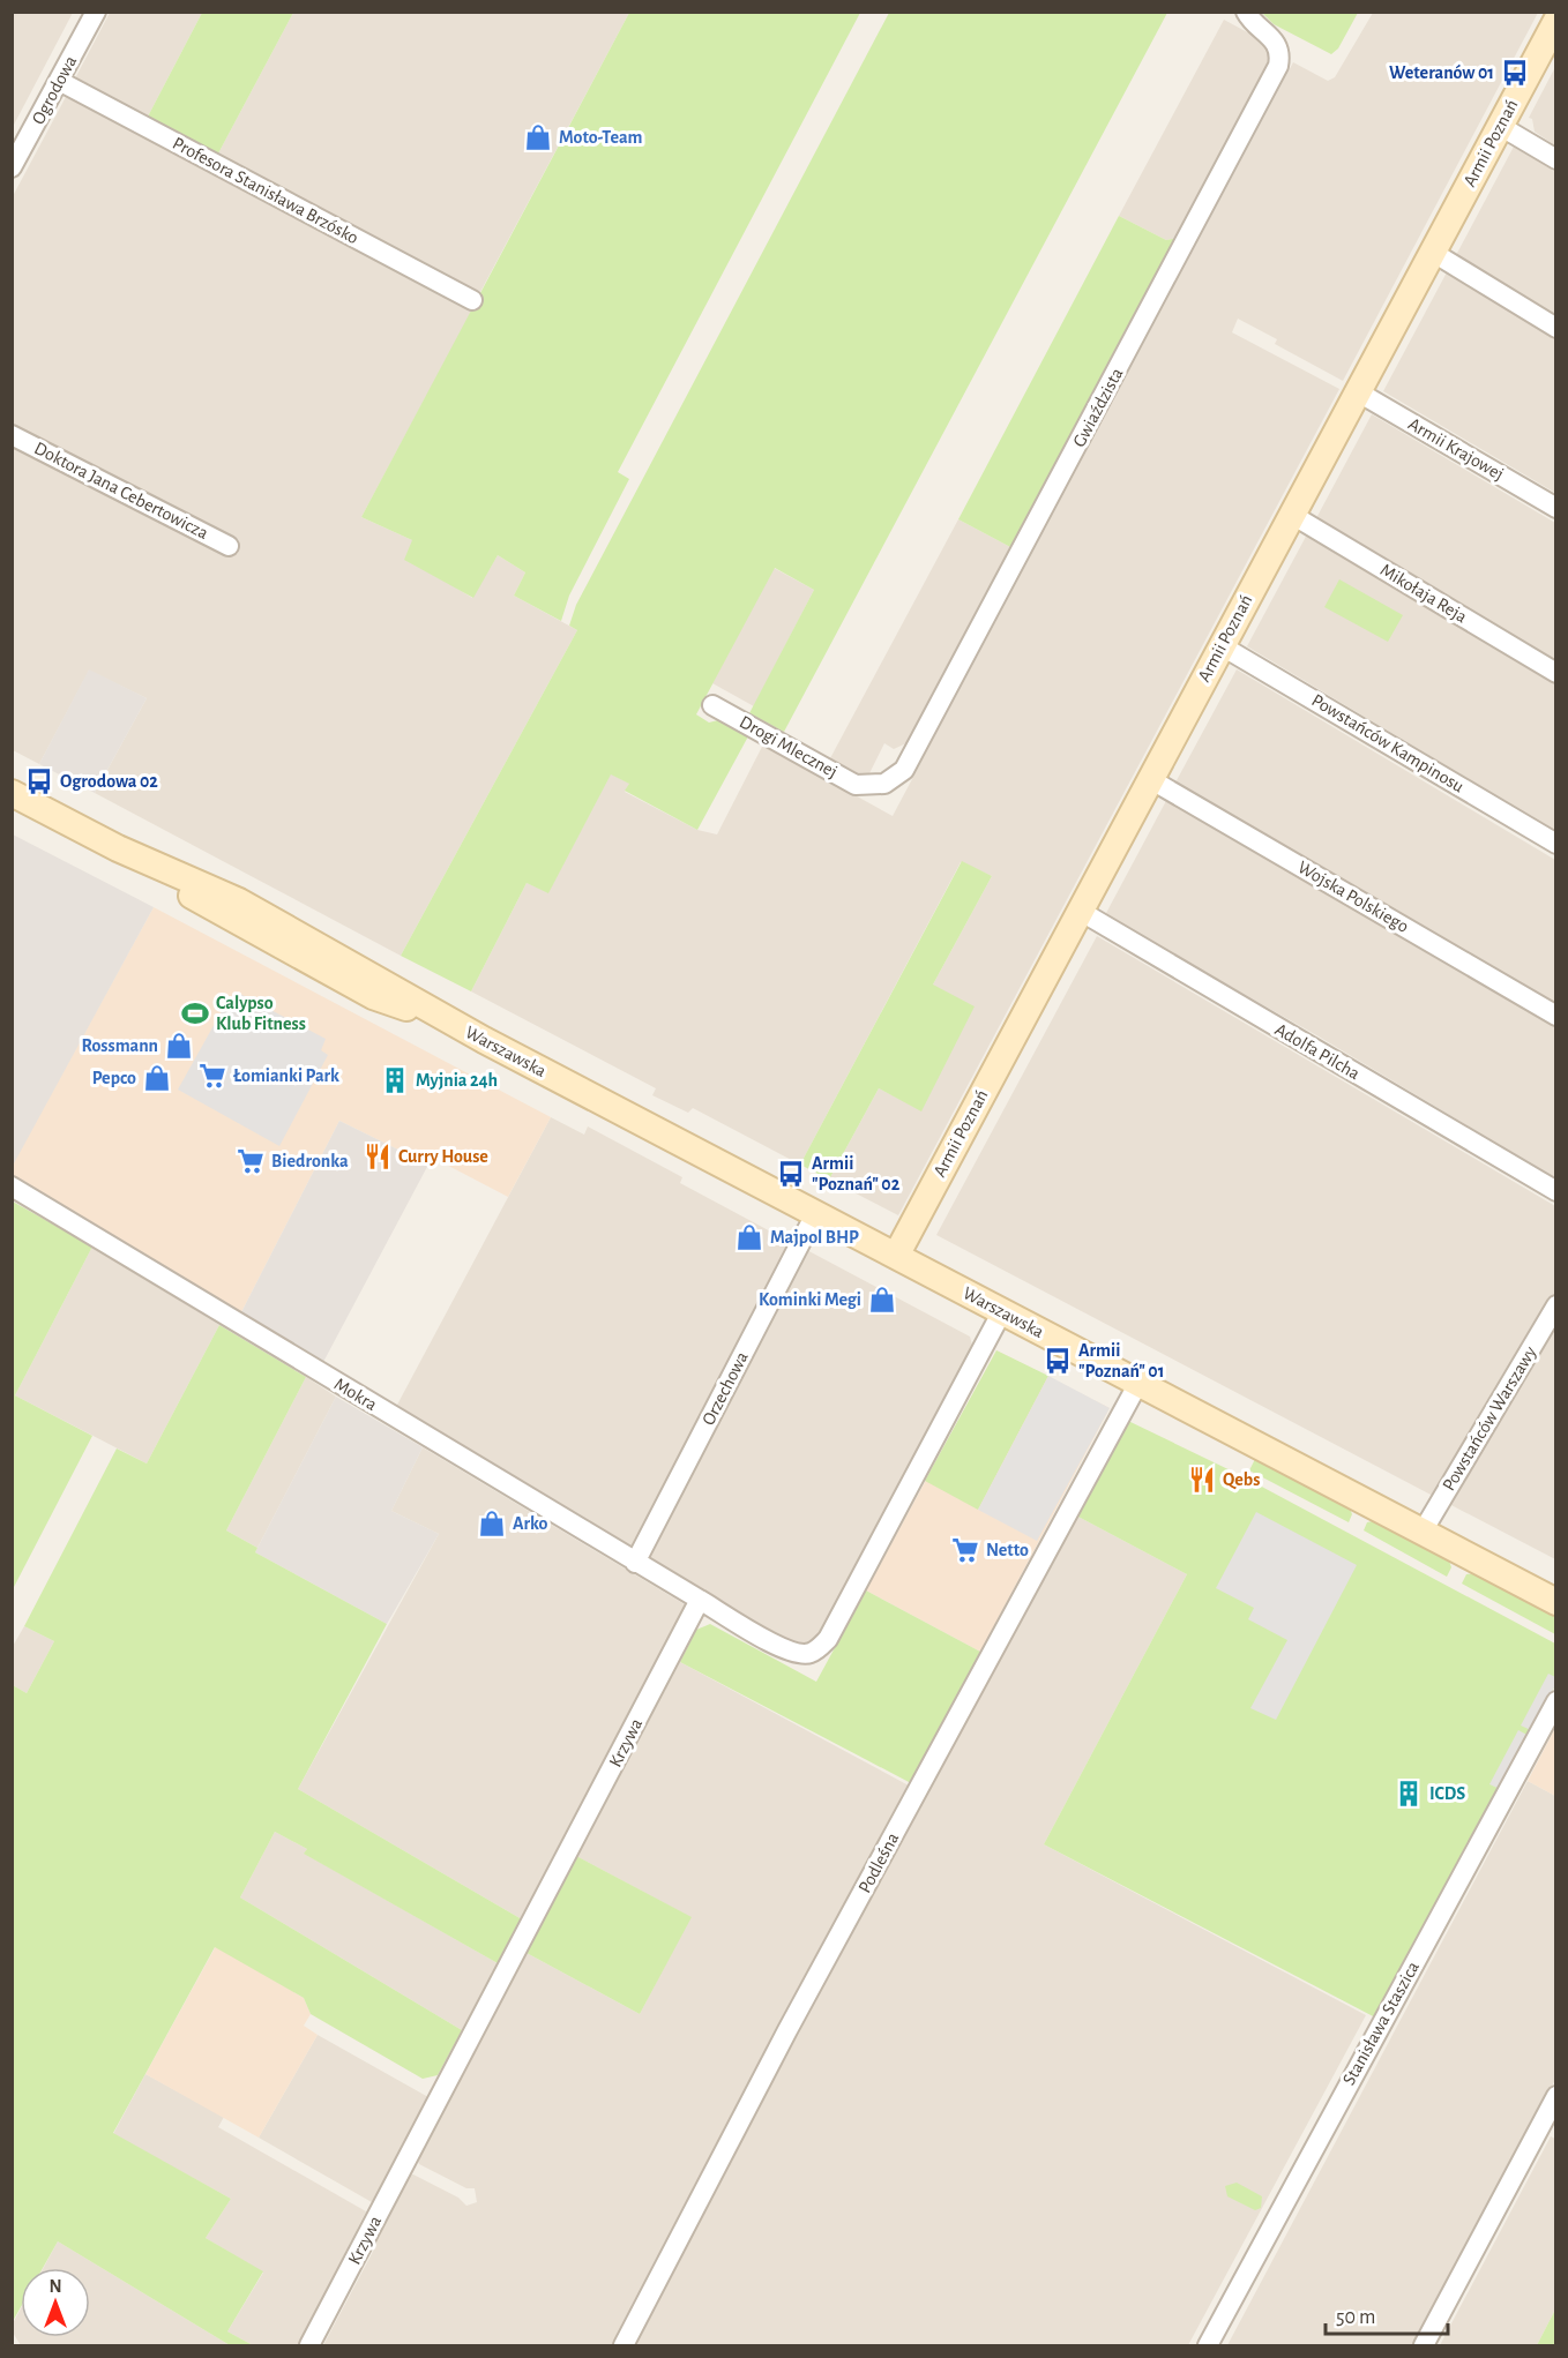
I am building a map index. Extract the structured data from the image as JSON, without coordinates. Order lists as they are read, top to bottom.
{
  "streets": {
    "street": [
      "Ogrodowa",
      "Armii Poznań",
      "Profesora Stanisława Brzósko",
      "Gwiaździsta",
      "Armii Krajowej",
      "Doktora Jana Cebertowicza",
      "Mikołaja Reja",
      "Powstańców Kampinosu",
      "Drogi Mlecznej",
      "Wojska Polskiego",
      "Warszawska",
      "Adolfa Pilcha",
      "Orzechowa",
      "Mokra",
      "Powstańców Warszawy",
      "Krzywa",
      "Podleśna",
      "Stanisława Staszica"
    ]
  },
  "crossings": [
    ["Ogrodowa", "Profesora Stanisława Brzósko"],
    ["Armii Poznań", "Armii Krajowej"],
    ["Armii Poznań", "Mikołaja Reja"],
    ["Armii Poznań", "Powstańców Kampinosu"],
    ["Armii Poznań", "Wojska Polskiego"],
    ["Armii Poznań", "Warszawska"],
    ["Armii Poznań", "Adolfa Pilcha"],
    ["Gwiaździsta", "Drogi Mlecznej"],
    ["Warszawska", "Orzechowa"],
    ["Warszawska", "Powstańców Warszawy"],
    ["Warszawska", "Podleśna"],
    ["Orzechowa", "Mokra"],
    ["Mokra", "Krzywa"]
  ],
  "places": {
    "bus stop": [
      "Weteranów 01",
      "Ogrodowa 02",
      "Armii \"Poznań\" 02",
      "Armii \"Poznań\" 01"
    ],
    "shop": [
      "Moto-Team",
      "Rossmann",
      "Pepco",
      "Majpol BHP",
      "Kominki Megi",
      "Arko"
    ],
    "sports": ["Calypso Klub Fitness"],
    "supermarket": ["Łomianki Park", "Biedronka", "Netto"],
    "building": ["Myjnia 24h", "ICDS"],
    "restaurant": ["Curry House", "Qebs"]
  },
  "scale_bar": "50 m",
  "north": "top"
}
